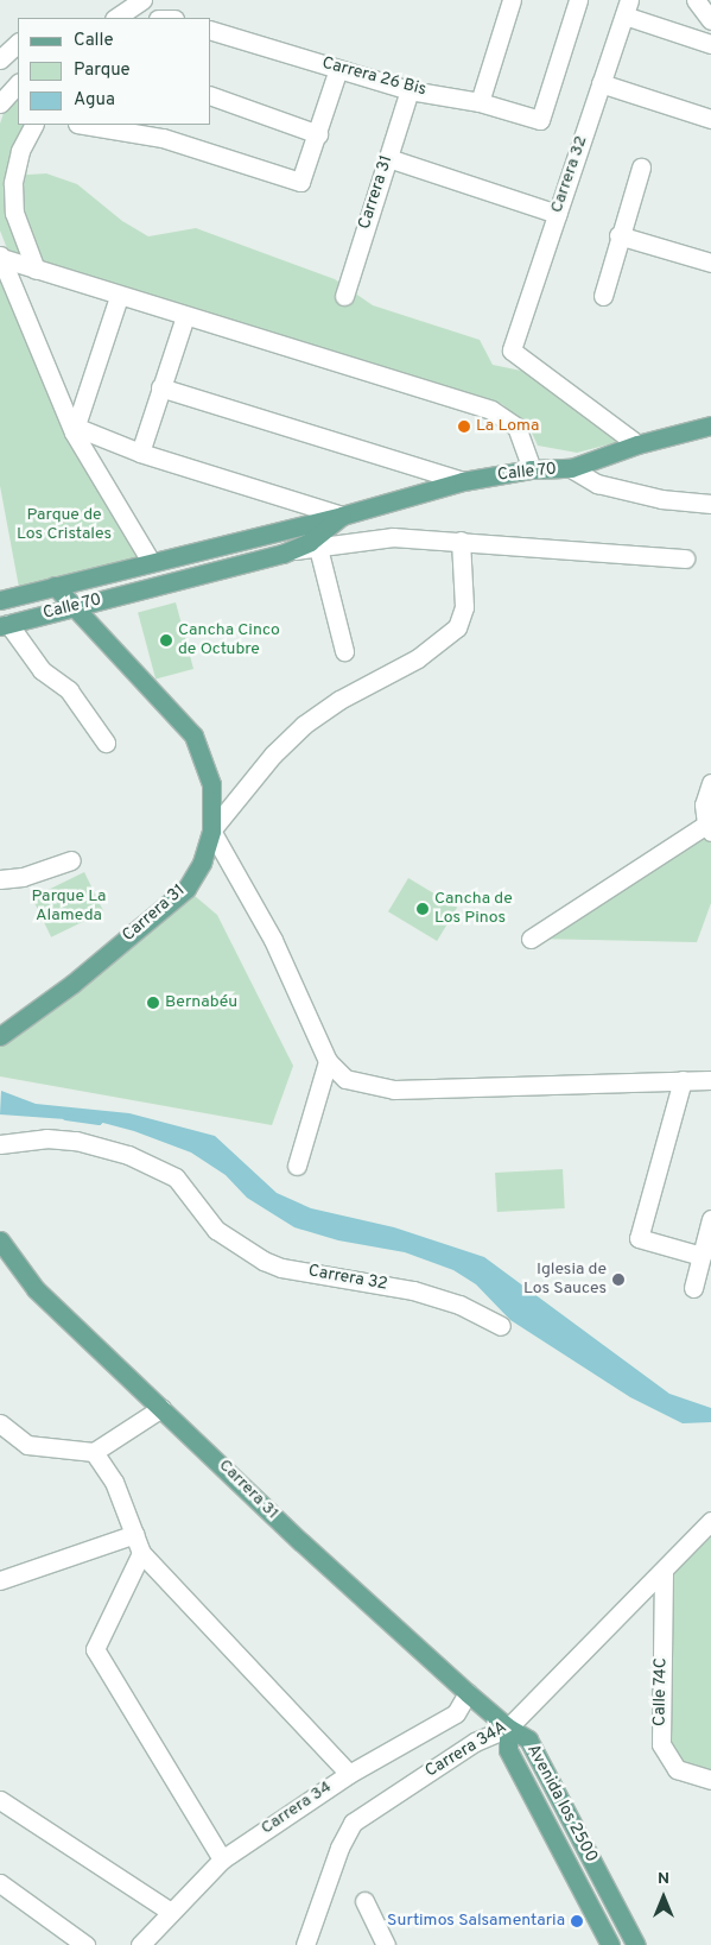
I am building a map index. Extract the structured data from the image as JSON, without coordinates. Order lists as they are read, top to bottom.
{
  "streets": {
    "main road": ["Carrera 31", "Calle 70", "Avenida los 2500"],
    "street": [
      "Carrera 26 Bis",
      "Carrera 32",
      "Calle 74C",
      "Carrera 34A",
      "Carrera 34"
    ]
  },
  "crossings": [
    ["Carrera 26 Bis", "Carrera 31"],
    ["Carrera 32", "Calle 70"],
    ["Carrera 31", "Calle 70"],
    ["Carrera 31", "Carrera 34A"],
    ["Carrera 31", "Avenida los 2500"],
    ["Carrera 31", "Carrera 34"],
    ["Calle 74C", "Carrera 34A"],
    ["Carrera 34A", "Avenida los 2500"]
  ],
  "parks": ["Parque de Los Cristales", "Parque La Alameda"],
  "places": [
    "La Loma",
    "Cancha Cinco de Octubre",
    "Cancha de Los Pinos",
    "Bernabéu",
    "Iglesia de Los Sauces",
    "Surtimos Salsamentaria"
  ],
  "legend": ["Calle", "Parque", "Agua"],
  "north": "top"
}
